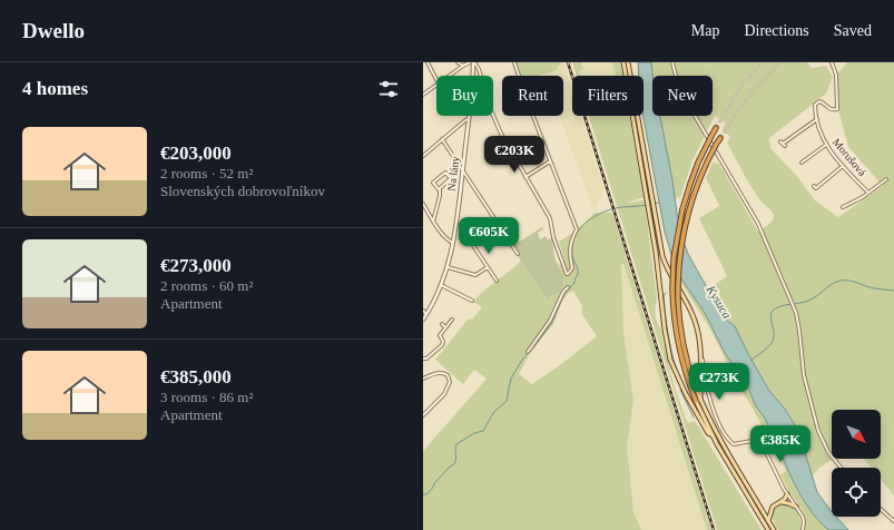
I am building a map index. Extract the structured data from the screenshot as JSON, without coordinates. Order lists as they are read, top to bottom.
{
  "streets": {
    "street": ["Morušová", "Na lány"]
  },
  "water": ["Kysuca"],
  "north": "bottom right",
  "page": {
    "header": "Dwello",
    "nav": ["Map", "Directions", "Saved"],
    "heading": "4 homes",
    "chip": [
      "Buy",
      "Rent",
      "Filters",
      "New"
    ],
    "list": [
      {
        "name": "€203,000",
        "note": "2 rooms · 52 m² · Slovenských dobrovoľníkov"
      },
      {
        "name": "€273,000",
        "note": "2 rooms · 60 m² · Apartment"
      },
      {
        "name": "€385,000",
        "note": "3 rooms · 86 m² · Apartment"
      }
    ],
    "price": [
      "€203K",
      "€605K",
      "€273K",
      "€385K"
    ]
  }
}
